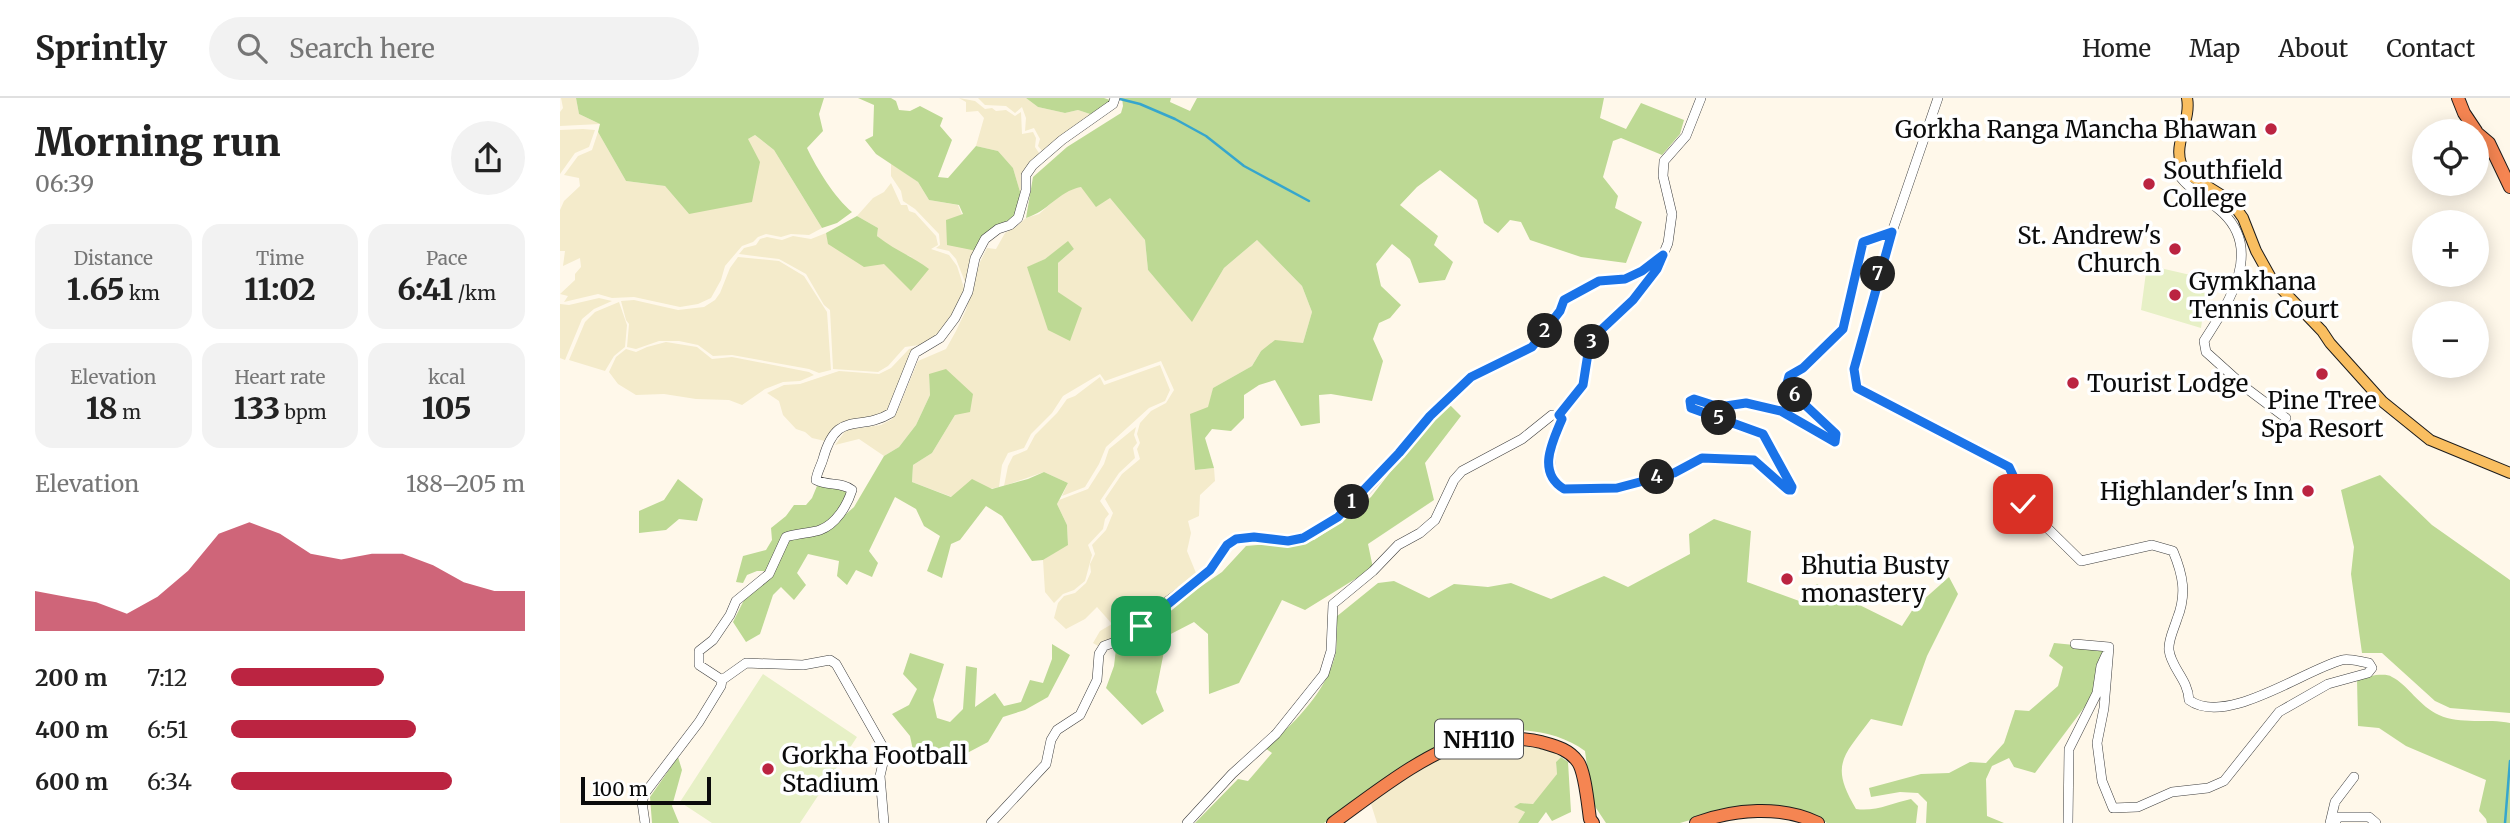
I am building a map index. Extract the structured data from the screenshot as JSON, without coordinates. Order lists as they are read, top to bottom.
{
  "streets": {
    "highway": ["NH110"]
  },
  "places": [
    "Gorkha Ranga Mancha Bhawan",
    "Southfield College",
    "St. Andrew's Church",
    "Gymkhana Tennis Court",
    "Pine Tree Spa Resort",
    "Tourist Lodge",
    "Highlander's Inn",
    "Bhutia Busty monastery",
    "Gorkha Football Stadium"
  ],
  "scale_bar": "100 m",
  "page": {
    "header": "Sprintly",
    "search": "Search here",
    "nav": [
      "Home",
      "Map",
      "About",
      "Contact"
    ],
    "heading": ["Morning run", "06:39"],
    "map_buttons": ["+", "−"],
    "stats": [
      ["Distance", "1.65 km"],
      ["Time", "11:02"],
      ["Pace", "6:41 /km"],
      ["Elevation", "18 m"],
      ["Heart rate", "133 bpm"],
      ["kcal", "105"]
    ],
    "pins": [
      "7",
      "2",
      "3",
      "6",
      "5",
      "4",
      "1"
    ],
    "chart": ["Elevation", "188–205 m"],
    "list": [
      {
        "name": "200 m",
        "note": "7:12"
      },
      {
        "name": "400 m",
        "note": "6:51"
      },
      {
        "name": "600 m",
        "note": "6:34"
      }
    ],
    "scale": "100 m"
  }
}
